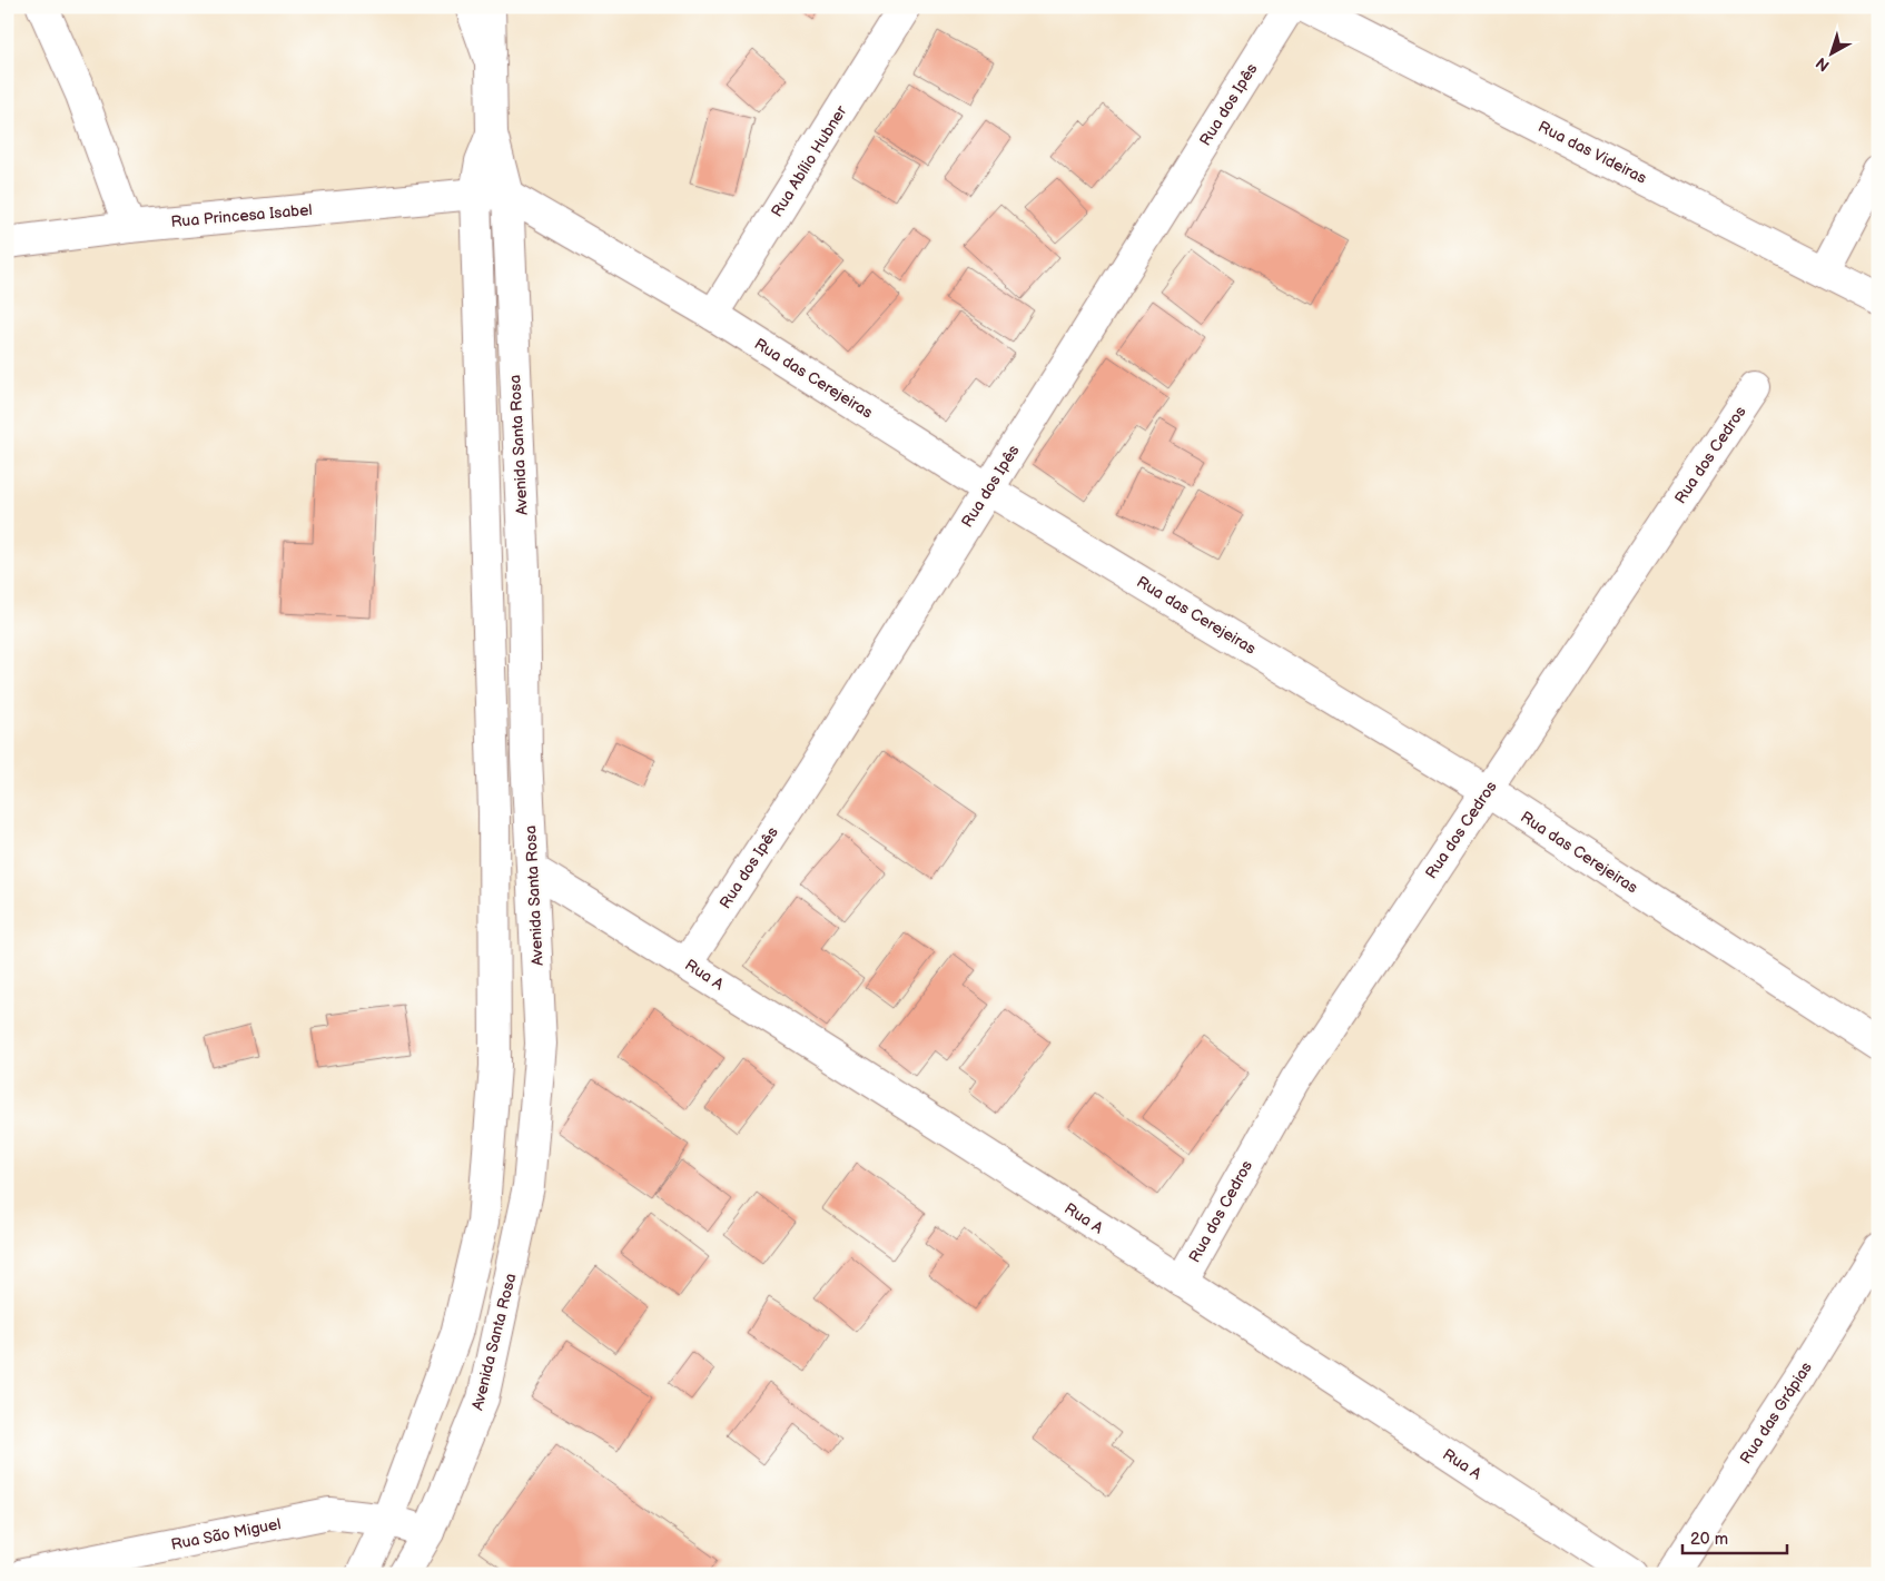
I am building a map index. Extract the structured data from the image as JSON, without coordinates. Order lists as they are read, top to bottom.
{
  "streets": {
    "street": [
      "Rua dos Ipês",
      "Rua das Videiras",
      "Rua Abílio Hubner",
      "Rua Princesa Isabel",
      "Rua das Cerejeiras",
      "Avenida Santa Rosa",
      "Rua dos Cedros",
      "Rua A",
      "Rua das Grápias",
      "Rua São Miguel"
    ]
  },
  "crossings": [
    ["Rua dos Ipês", "Rua das Cerejeiras"],
    ["Rua dos Ipês", "Rua A"],
    ["Rua Abílio Hubner", "Rua das Cerejeiras"],
    ["Rua Princesa Isabel", "Rua das Cerejeiras"],
    ["Rua Princesa Isabel", "Avenida Santa Rosa"],
    ["Rua das Cerejeiras", "Avenida Santa Rosa"],
    ["Rua das Cerejeiras", "Rua dos Cedros"],
    ["Avenida Santa Rosa", "Rua A"],
    ["Avenida Santa Rosa", "Rua São Miguel"],
    ["Rua dos Cedros", "Rua A"]
  ],
  "scale_bar": "20 m",
  "north": "bottom left"
}
